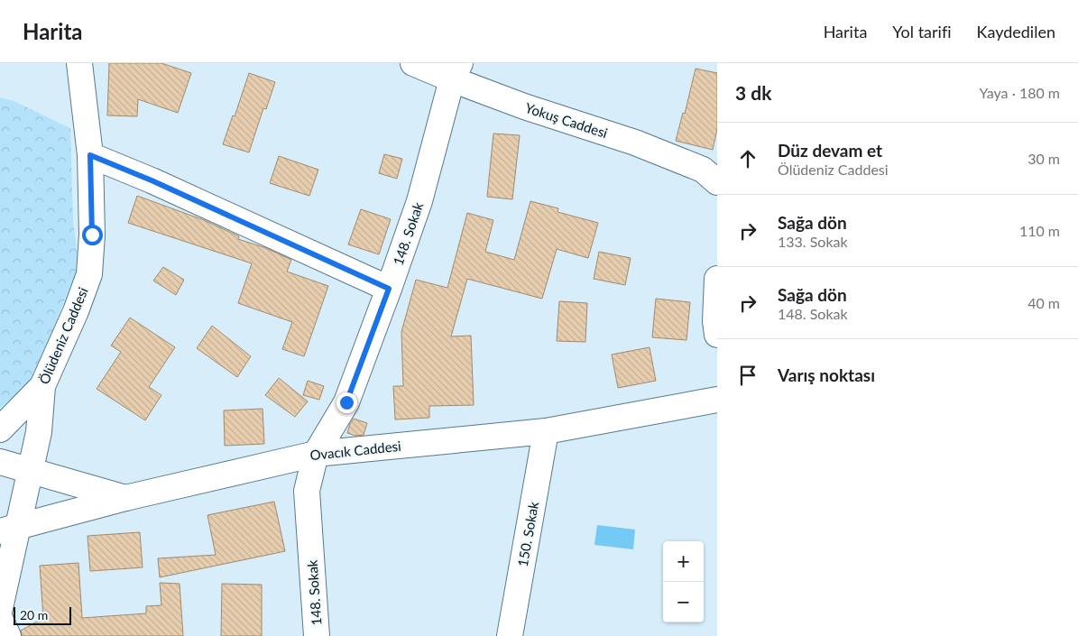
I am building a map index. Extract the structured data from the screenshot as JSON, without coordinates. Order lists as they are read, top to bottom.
{
  "streets": {
    "street": [
      "Yokuş Caddesi",
      "148. Sokak",
      "Ölüdeniz Caddesi",
      "Ovacık Caddesi",
      "150. Sokak"
    ]
  },
  "crossings": [
    ["Yokuş Caddesi", "148. Sokak"],
    ["148. Sokak", "Ovacık Caddesi"],
    ["Ovacık Caddesi", "150. Sokak"]
  ],
  "scale_bar": "20 m",
  "page": {
    "header": "Harita",
    "nav": ["Harita", "Yol tarifi", "Kaydedilen"],
    "heading": ["3 dk", "Yaya · 180 m"],
    "list": [
      ["Düz devam et", "Ölüdeniz Caddesi", "30 m"],
      ["Sağa dön", "133. Sokak", "110 m"],
      ["Sağa dön", "148. Sokak", "40 m"],
      "Varış noktası"
    ],
    "map_buttons": ["+", "−"],
    "scale": "20 m"
  }
}
